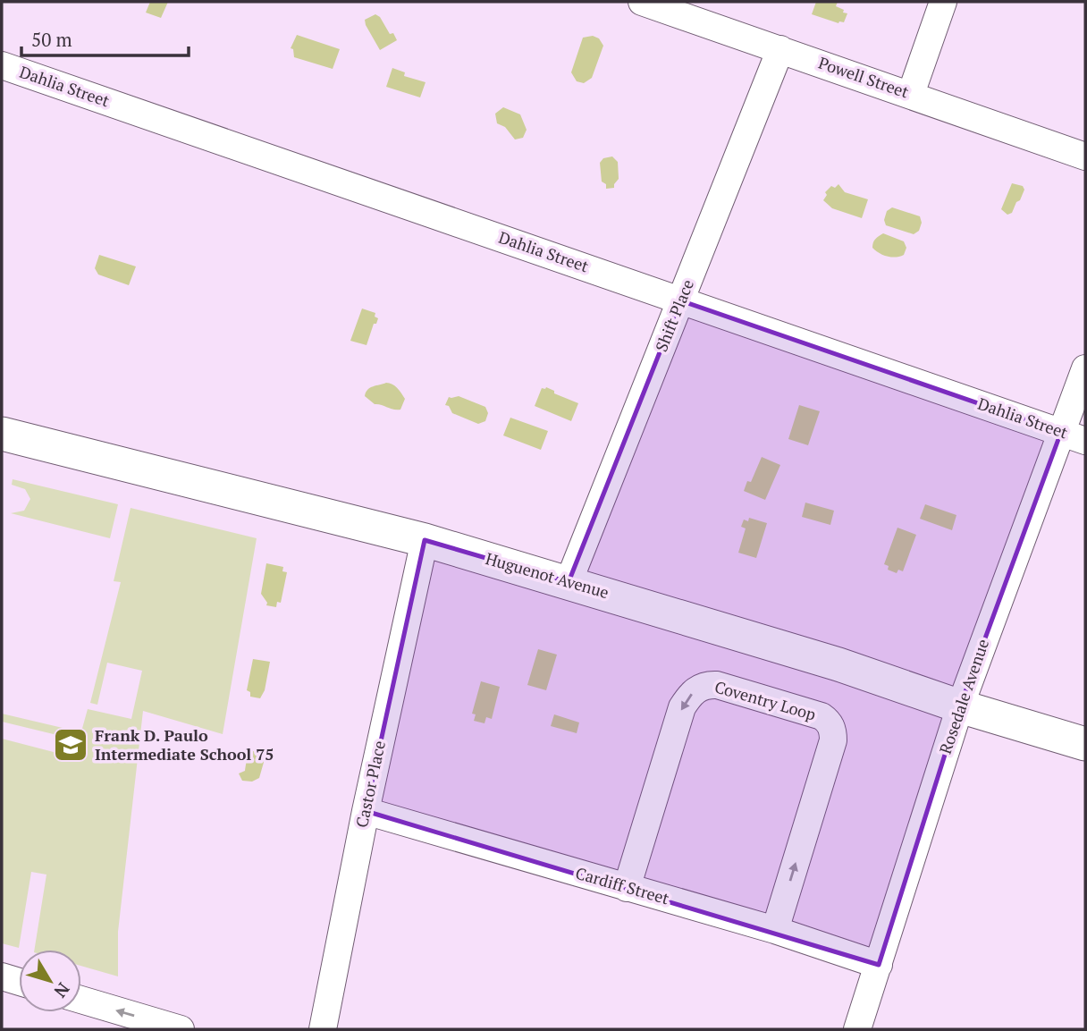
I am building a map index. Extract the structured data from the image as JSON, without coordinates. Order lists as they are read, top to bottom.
{
  "streets": {
    "street": [
      "Powell Street",
      "Dahlia Street",
      "Shift Place",
      "Huguenot Avenue",
      "Rosedale Avenue",
      "Coventry Loop",
      "Castor Place",
      "Cardiff Street"
    ]
  },
  "crossings": [
    ["Powell Street", "Shift Place"],
    ["Dahlia Street", "Shift Place"],
    ["Dahlia Street", "Rosedale Avenue"],
    ["Shift Place", "Huguenot Avenue"],
    ["Huguenot Avenue", "Rosedale Avenue"],
    ["Huguenot Avenue", "Castor Place"],
    ["Rosedale Avenue", "Cardiff Street"],
    ["Coventry Loop", "Cardiff Street"],
    ["Castor Place", "Cardiff Street"]
  ],
  "places": {
    "school or university": ["Frank D. Paulo Intermediate School 75"]
  },
  "scale_bar": "50 m",
  "north": "bottom right"
}
